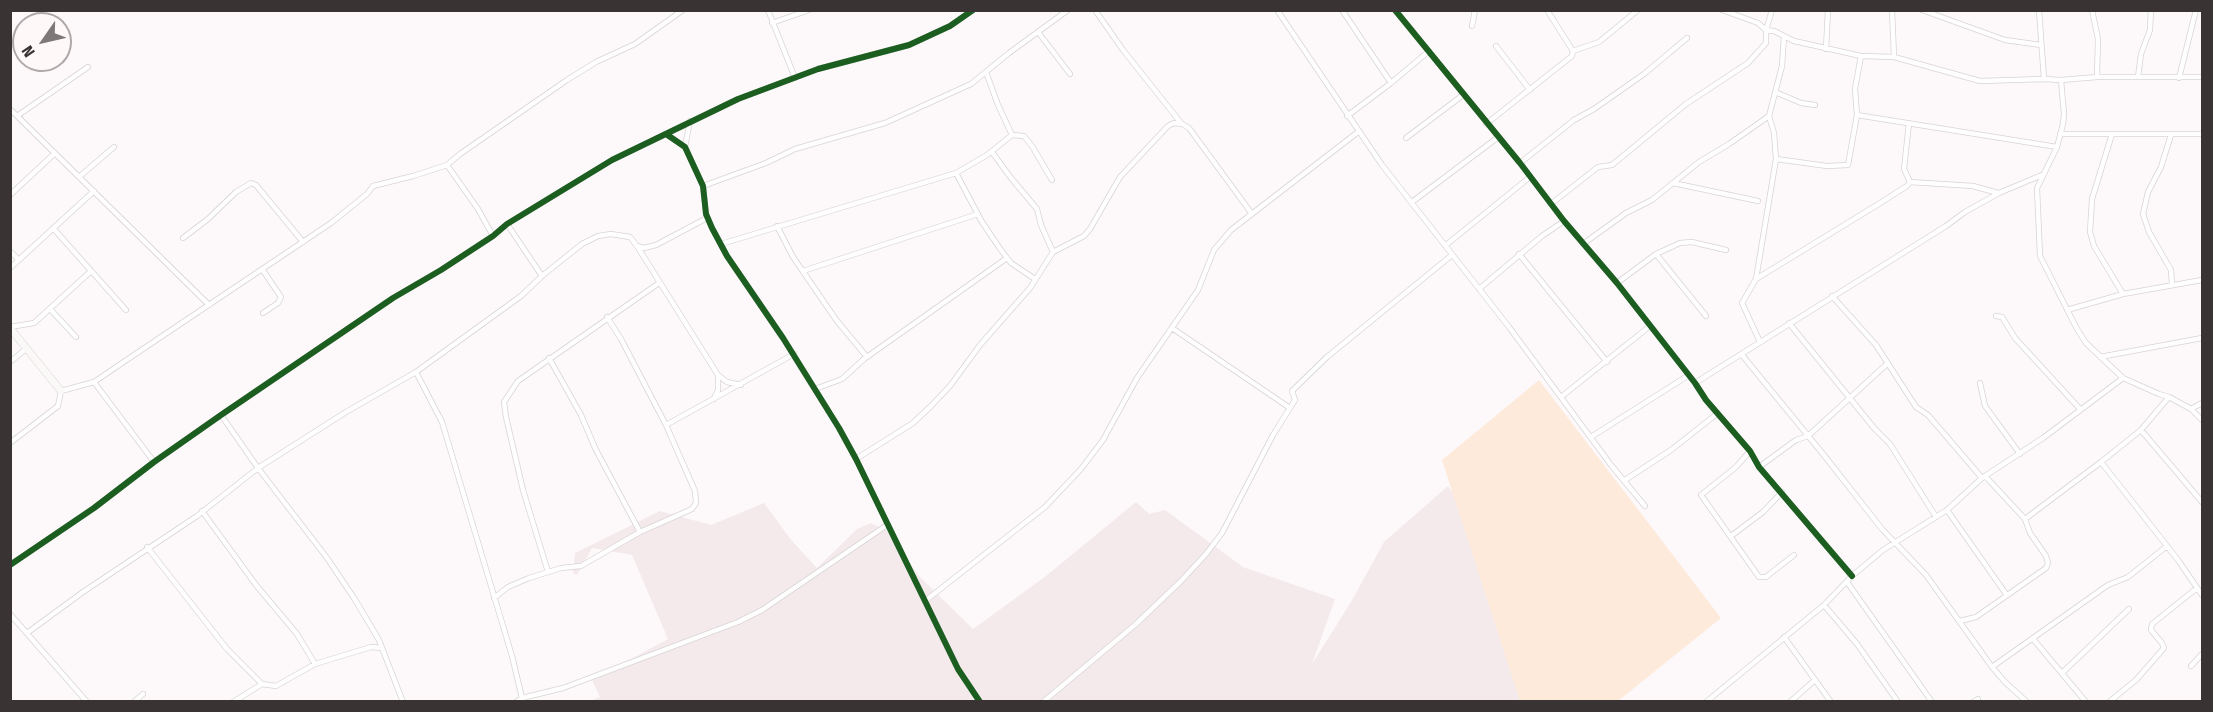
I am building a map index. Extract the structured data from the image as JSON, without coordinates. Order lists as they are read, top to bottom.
{
  "north": "bottom left"
}
